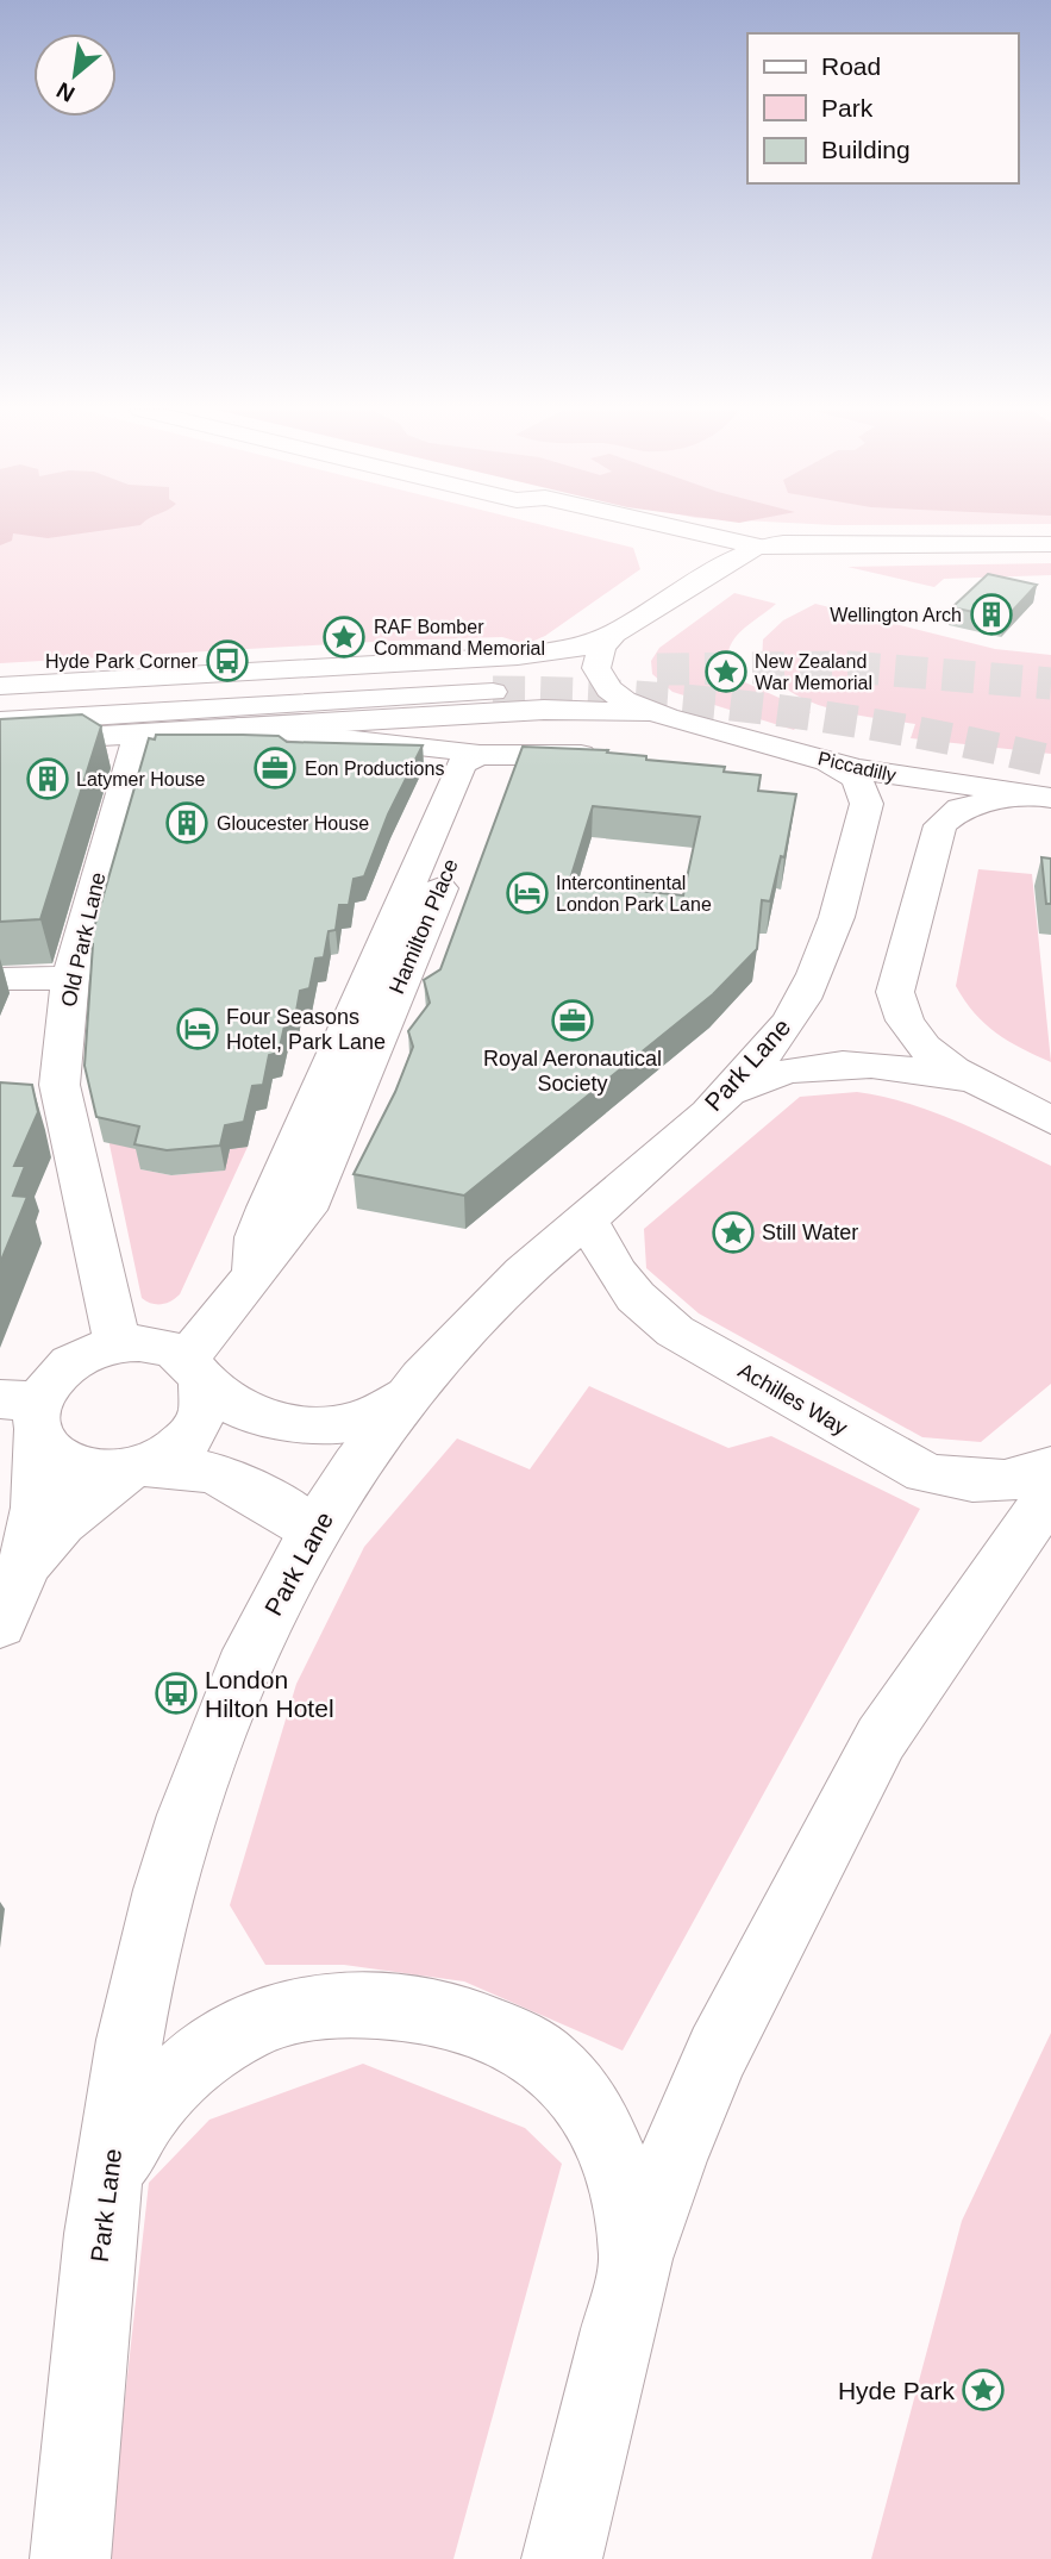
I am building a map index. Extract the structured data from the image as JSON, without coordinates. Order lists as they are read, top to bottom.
{
  "streets": {
    "main road": [
      "Piccadilly",
      "Hamilton Place",
      "Old Park Lane",
      "Park Lane",
      "Achilles Way"
    ]
  },
  "crossings": [
    ["Piccadilly", "Park Lane"],
    ["Hamilton Place", "Old Park Lane"],
    ["Park Lane", "Achilles Way"]
  ],
  "places": {
    "building": ["Wellington Arch", "Latymer House", "Gloucester House"],
    "place": [
      "RAF Bomber Command Memorial",
      "New Zealand War Memorial",
      "Still Water",
      "Hyde Park"
    ],
    "bus stop": ["Hyde Park Corner", "London Hilton Hotel"],
    "office": ["Eon Productions", "Royal Aeronautical Society"],
    "hotel": ["Intercontinental London Park Lane", "Four Seasons Hotel, Park Lane"]
  },
  "legend": ["Road", "Park", "Building"],
  "north": "bottom left"
}
